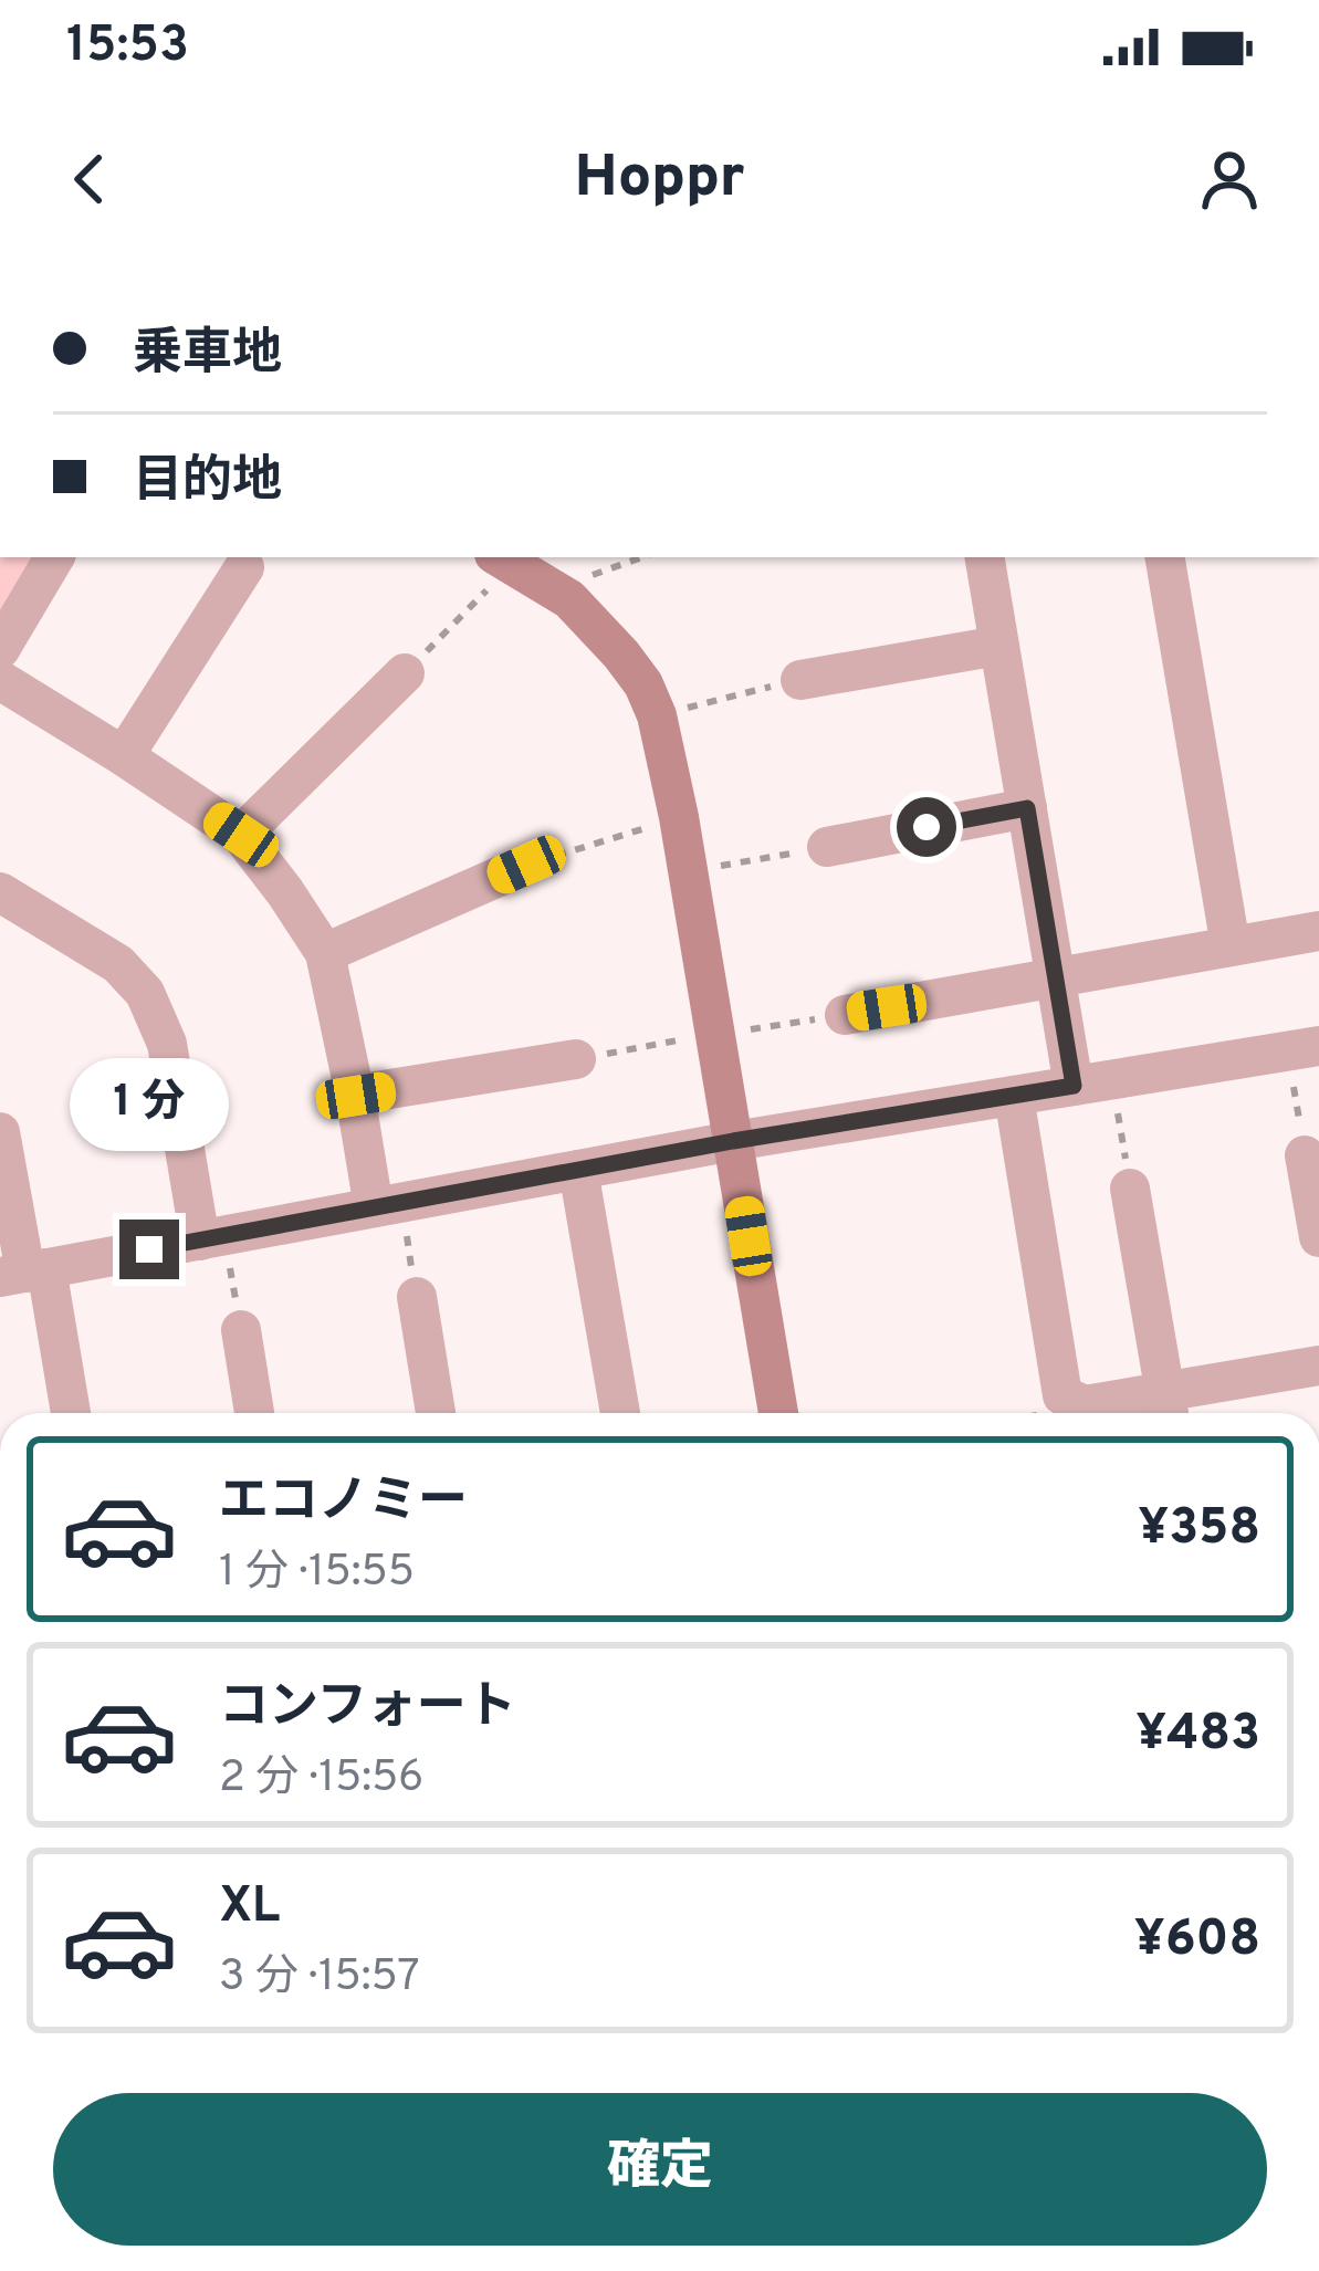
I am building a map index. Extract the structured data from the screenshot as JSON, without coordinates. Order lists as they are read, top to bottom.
{
  "page": {
    "status": "15:53",
    "header": "Hoppr",
    "banner": ["乗車地", "目的地"],
    "bubble": "1 分",
    "list": [
      {
        "name": "エコノミー",
        "note": "1 分 · 15:55",
        "value": "¥358"
      },
      {
        "name": "コンフォート",
        "note": "2 分 · 15:56",
        "value": "¥483"
      },
      {
        "name": "XL",
        "note": "3 分 · 15:57",
        "value": "¥608"
      }
    ],
    "buttons": "確定"
  }
}
